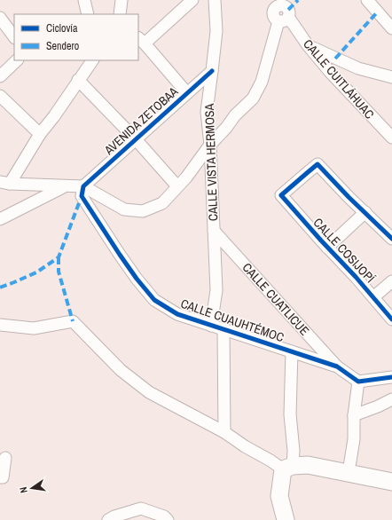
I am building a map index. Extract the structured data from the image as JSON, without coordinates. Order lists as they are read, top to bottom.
{
  "streets": {
    "street": [
      "CALLE CUITLÁHUAC",
      "AVENIDA ZETOBAA",
      "CALLE VISTA HERMOSA",
      "CALLE COSIJOPÍ",
      "CALLE CUATLICUE",
      "CALLE CUAUHTÉMOC"
    ]
  },
  "crossings": [
    ["AVENIDA ZETOBAA", "CALLE VISTA HERMOSA"],
    ["AVENIDA ZETOBAA", "CALLE CUAUHTÉMOC"],
    ["CALLE VISTA HERMOSA", "CALLE CUATLICUE"],
    ["CALLE VISTA HERMOSA", "CALLE CUAUHTÉMOC"],
    ["CALLE CUATLICUE", "CALLE CUAUHTÉMOC"]
  ],
  "legend": ["Ciclovía", "Sendero"],
  "north": "left"
}
